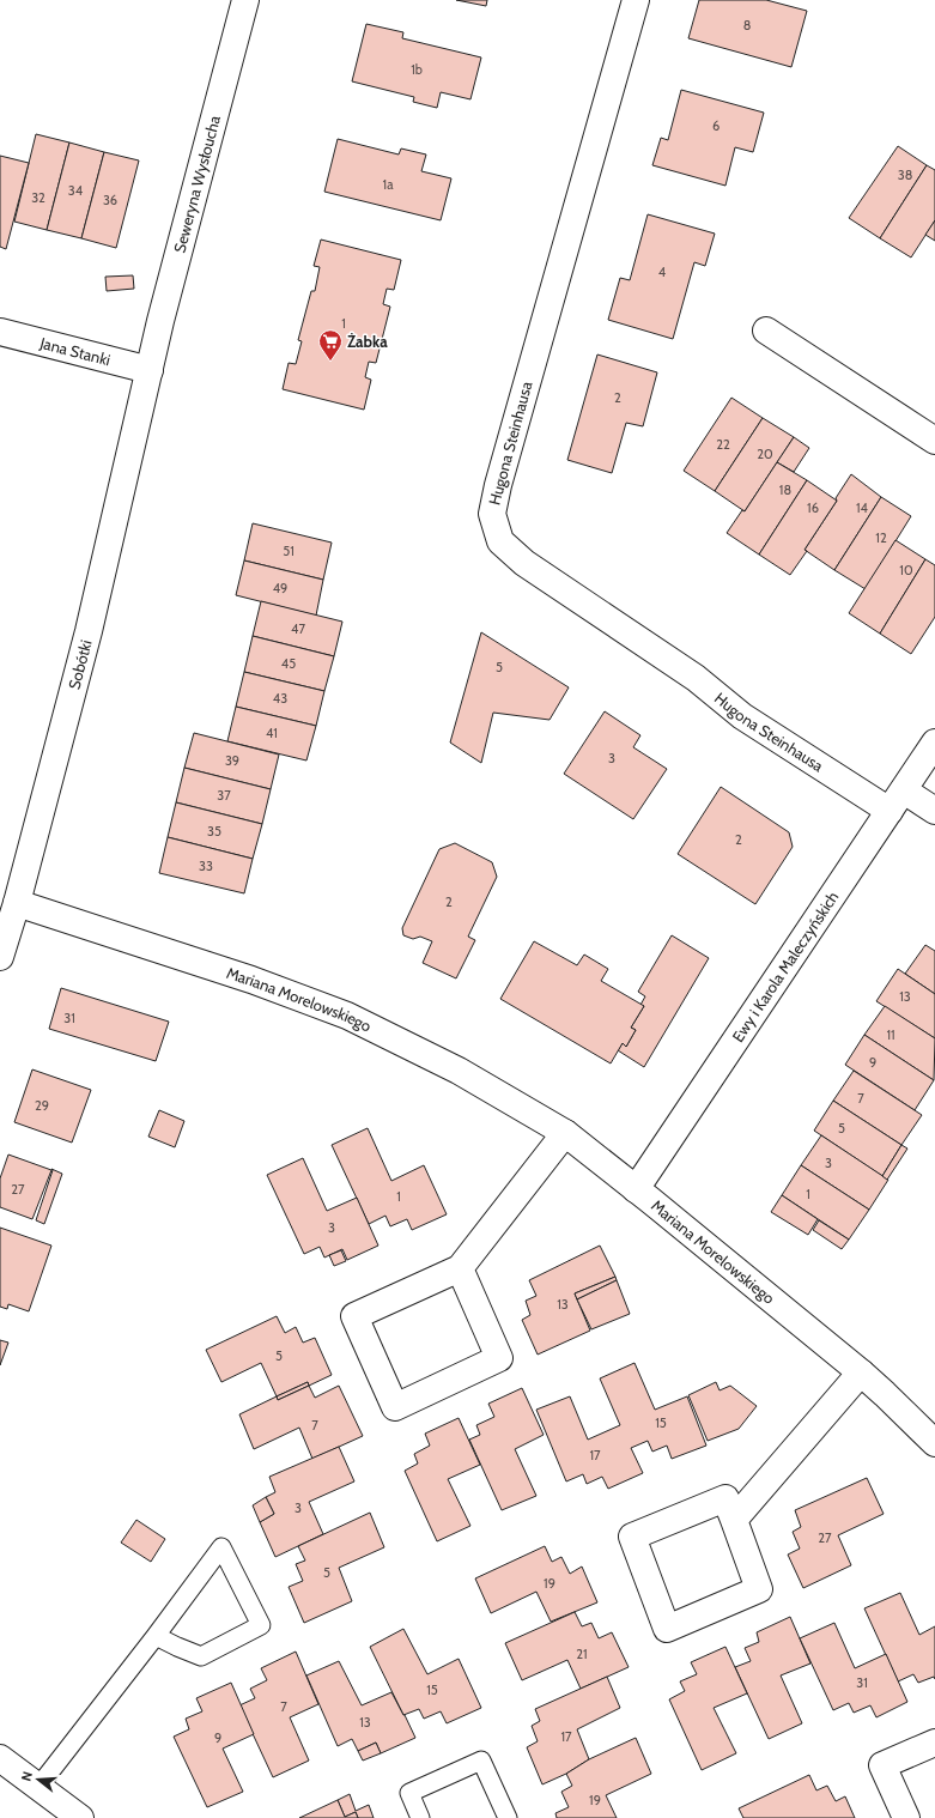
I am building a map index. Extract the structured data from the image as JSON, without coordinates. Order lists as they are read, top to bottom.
{
  "streets": {
    "street": [
      "Seweryna Wysłoucha",
      "Jana Stanki",
      "Hugona Steinhausa",
      "Sobótki",
      "Ewy i Karola Maleczyńskich",
      "Mariana Morelowskiego"
    ]
  },
  "crossings": [
    ["Seweryna Wysłoucha", "Jana Stanki"],
    ["Seweryna Wysłoucha", "Sobótki"],
    ["Jana Stanki", "Sobótki"],
    ["Hugona Steinhausa", "Ewy i Karola Maleczyńskich"],
    ["Sobótki", "Mariana Morelowskiego"],
    ["Ewy i Karola Maleczyńskich", "Mariana Morelowskiego"]
  ],
  "places": {
    "supermarket": ["Żabka"]
  },
  "house_numbers": [
    "8",
    "1b",
    "6",
    "38",
    "1a",
    "34",
    "32",
    "36",
    "4",
    "1",
    "2",
    "22",
    "20",
    "18",
    "16",
    "14",
    "12",
    "51",
    "10",
    "49",
    "47",
    "45",
    "5",
    "43",
    "41",
    "3",
    "39",
    "37",
    "35",
    "2",
    "33",
    "2",
    "13",
    "31",
    "11",
    "9",
    "7",
    "29",
    "5",
    "3",
    "27",
    "1",
    "1",
    "3",
    "13",
    "5",
    "15",
    "7",
    "17",
    "3",
    "27",
    "5",
    "19",
    "21",
    "31",
    "15",
    "7",
    "13",
    "17",
    "9",
    "19"
  ],
  "north": "left"
}
